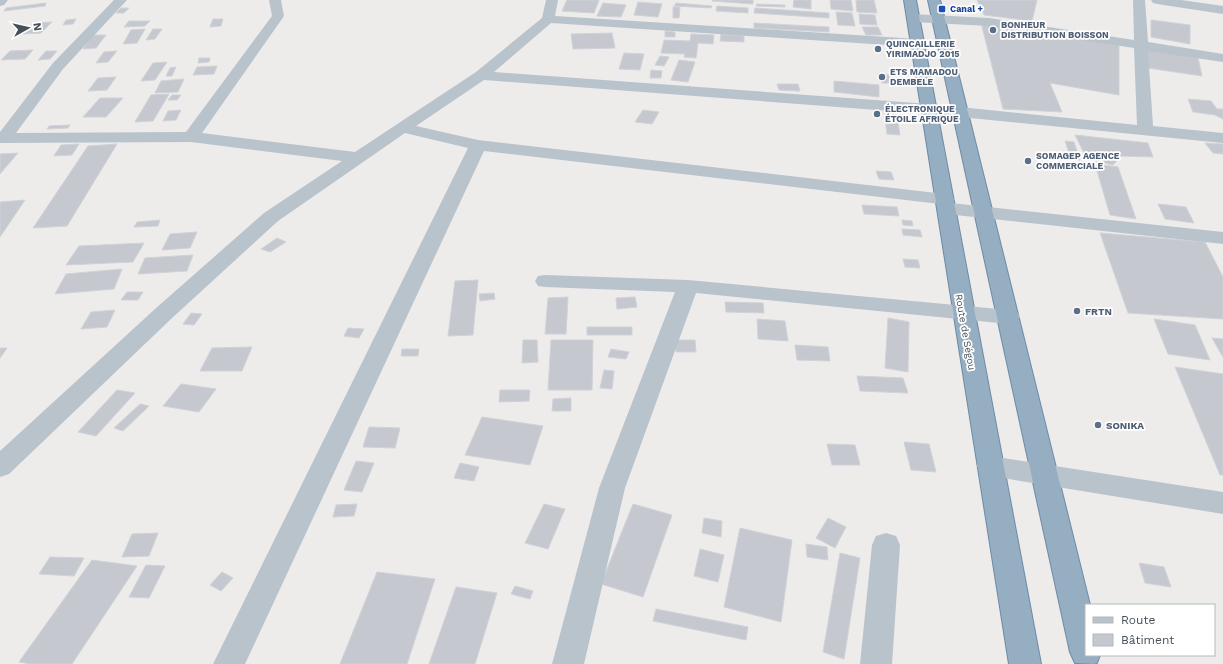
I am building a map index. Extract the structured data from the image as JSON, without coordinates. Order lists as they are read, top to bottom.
{
  "streets": {
    "highway": ["Route de Ségou"]
  },
  "places": {
    "transit": ["Canal +"],
    "other": [
      "BONHEUR DISTRIBUTION BOISSON",
      "QUINCAILLERIE YIRIMADJO 2015",
      "ETS MAMADOU DEMBELE",
      "ÉLECTRONIQUE ÉTOILE AFRIQUE",
      "SOMAGEP AGENCE COMMERCIALE",
      "FRTN",
      "SONIKA"
    ]
  },
  "legend": ["Route", "Bâtiment"],
  "north": "right"
}
